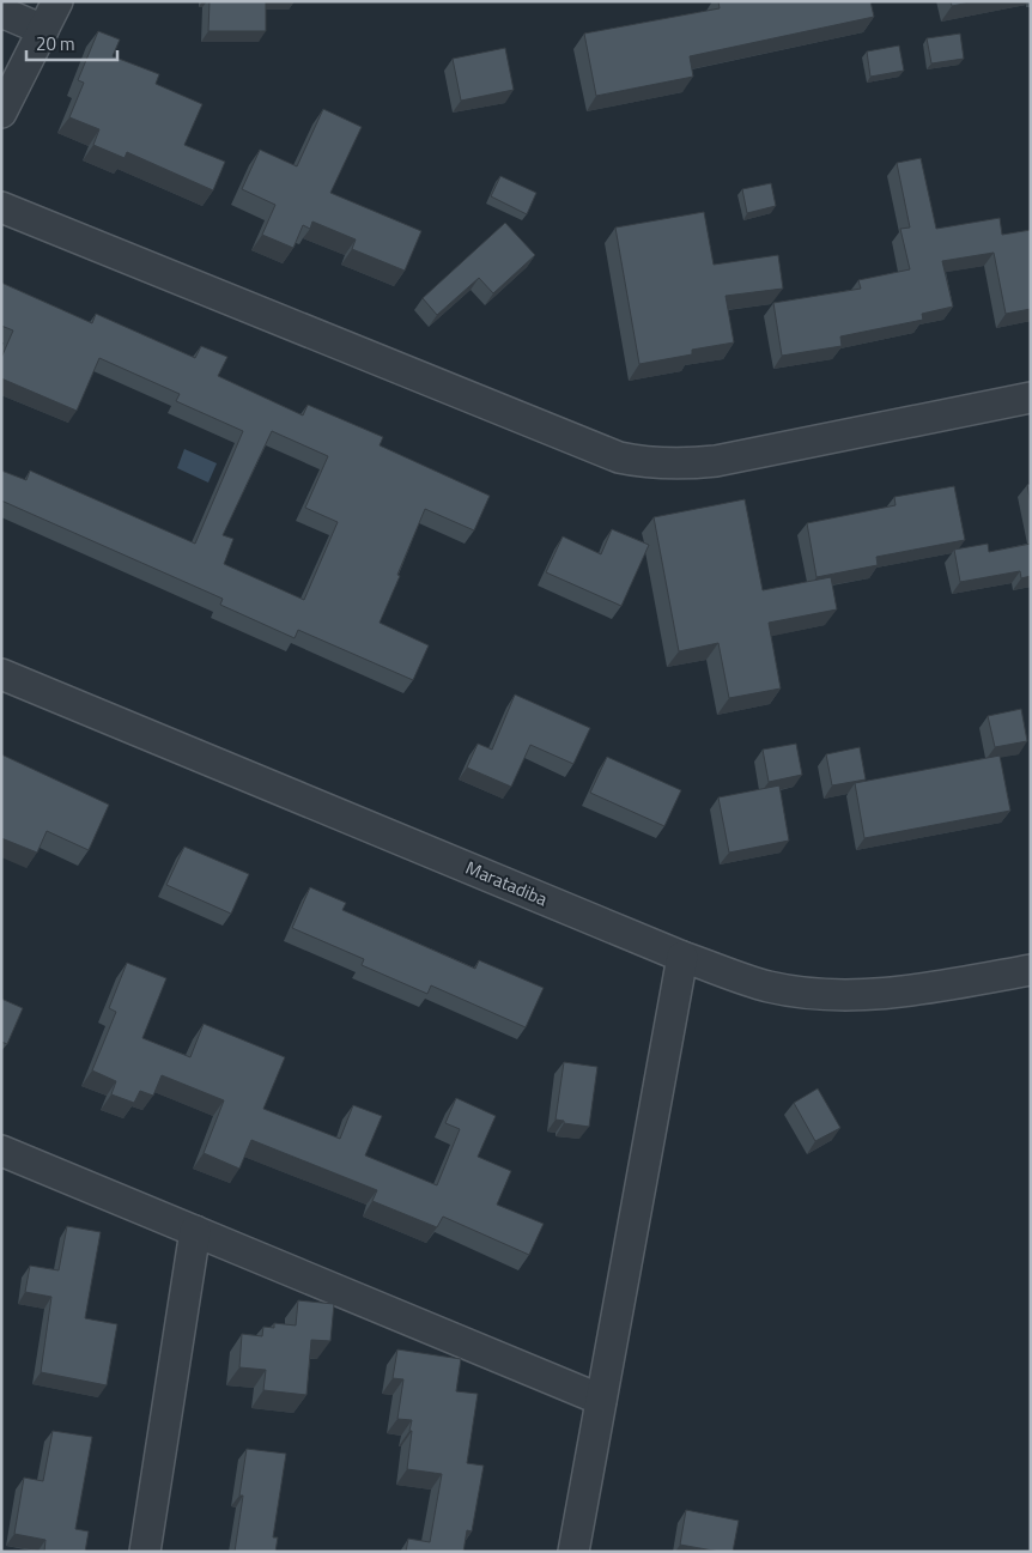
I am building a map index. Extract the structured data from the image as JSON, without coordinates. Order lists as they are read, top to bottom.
{
  "streets": {
    "street": ["Maratadiba"]
  },
  "scale_bar": "20 m"
}
